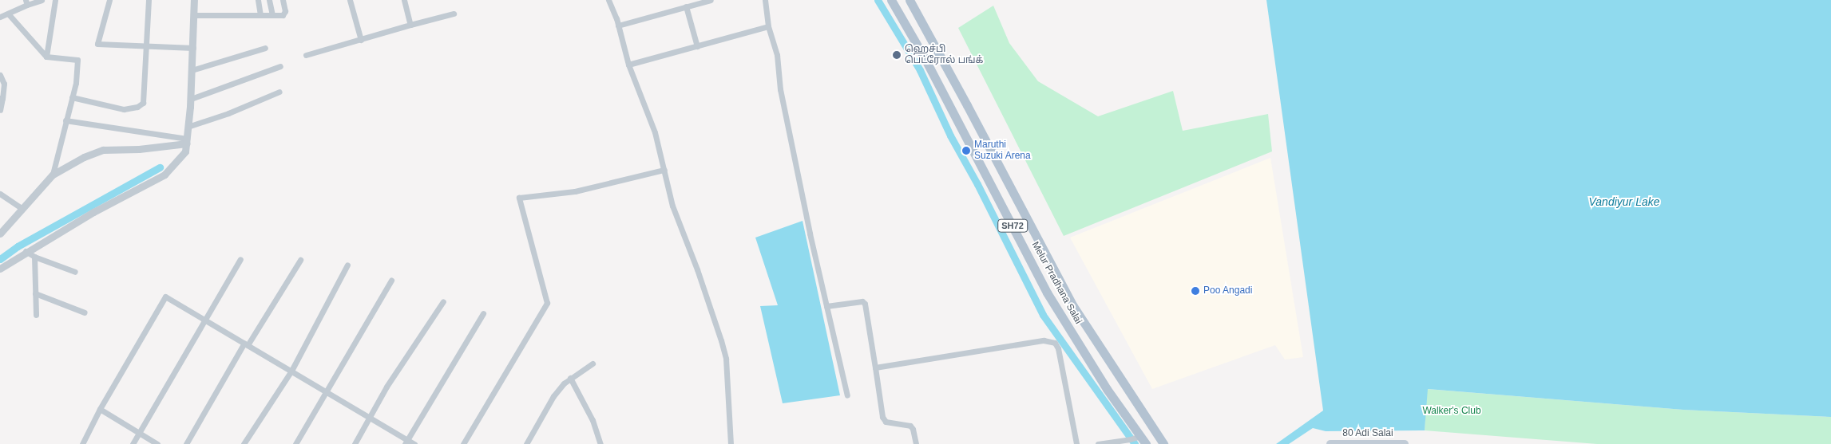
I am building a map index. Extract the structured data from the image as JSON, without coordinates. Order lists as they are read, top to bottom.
{
  "streets": {
    "main road": ["SH72", "Melur Pradhana Salai", "80 Adi Salai"]
  },
  "water": ["Vandiyur Lake"],
  "parks": ["Walker's Club"],
  "places": ["ஹெச்பி பெட்ரோல் பங்க்", "Maruthi Suzuki Arena", "Poo Angadi"]
}
